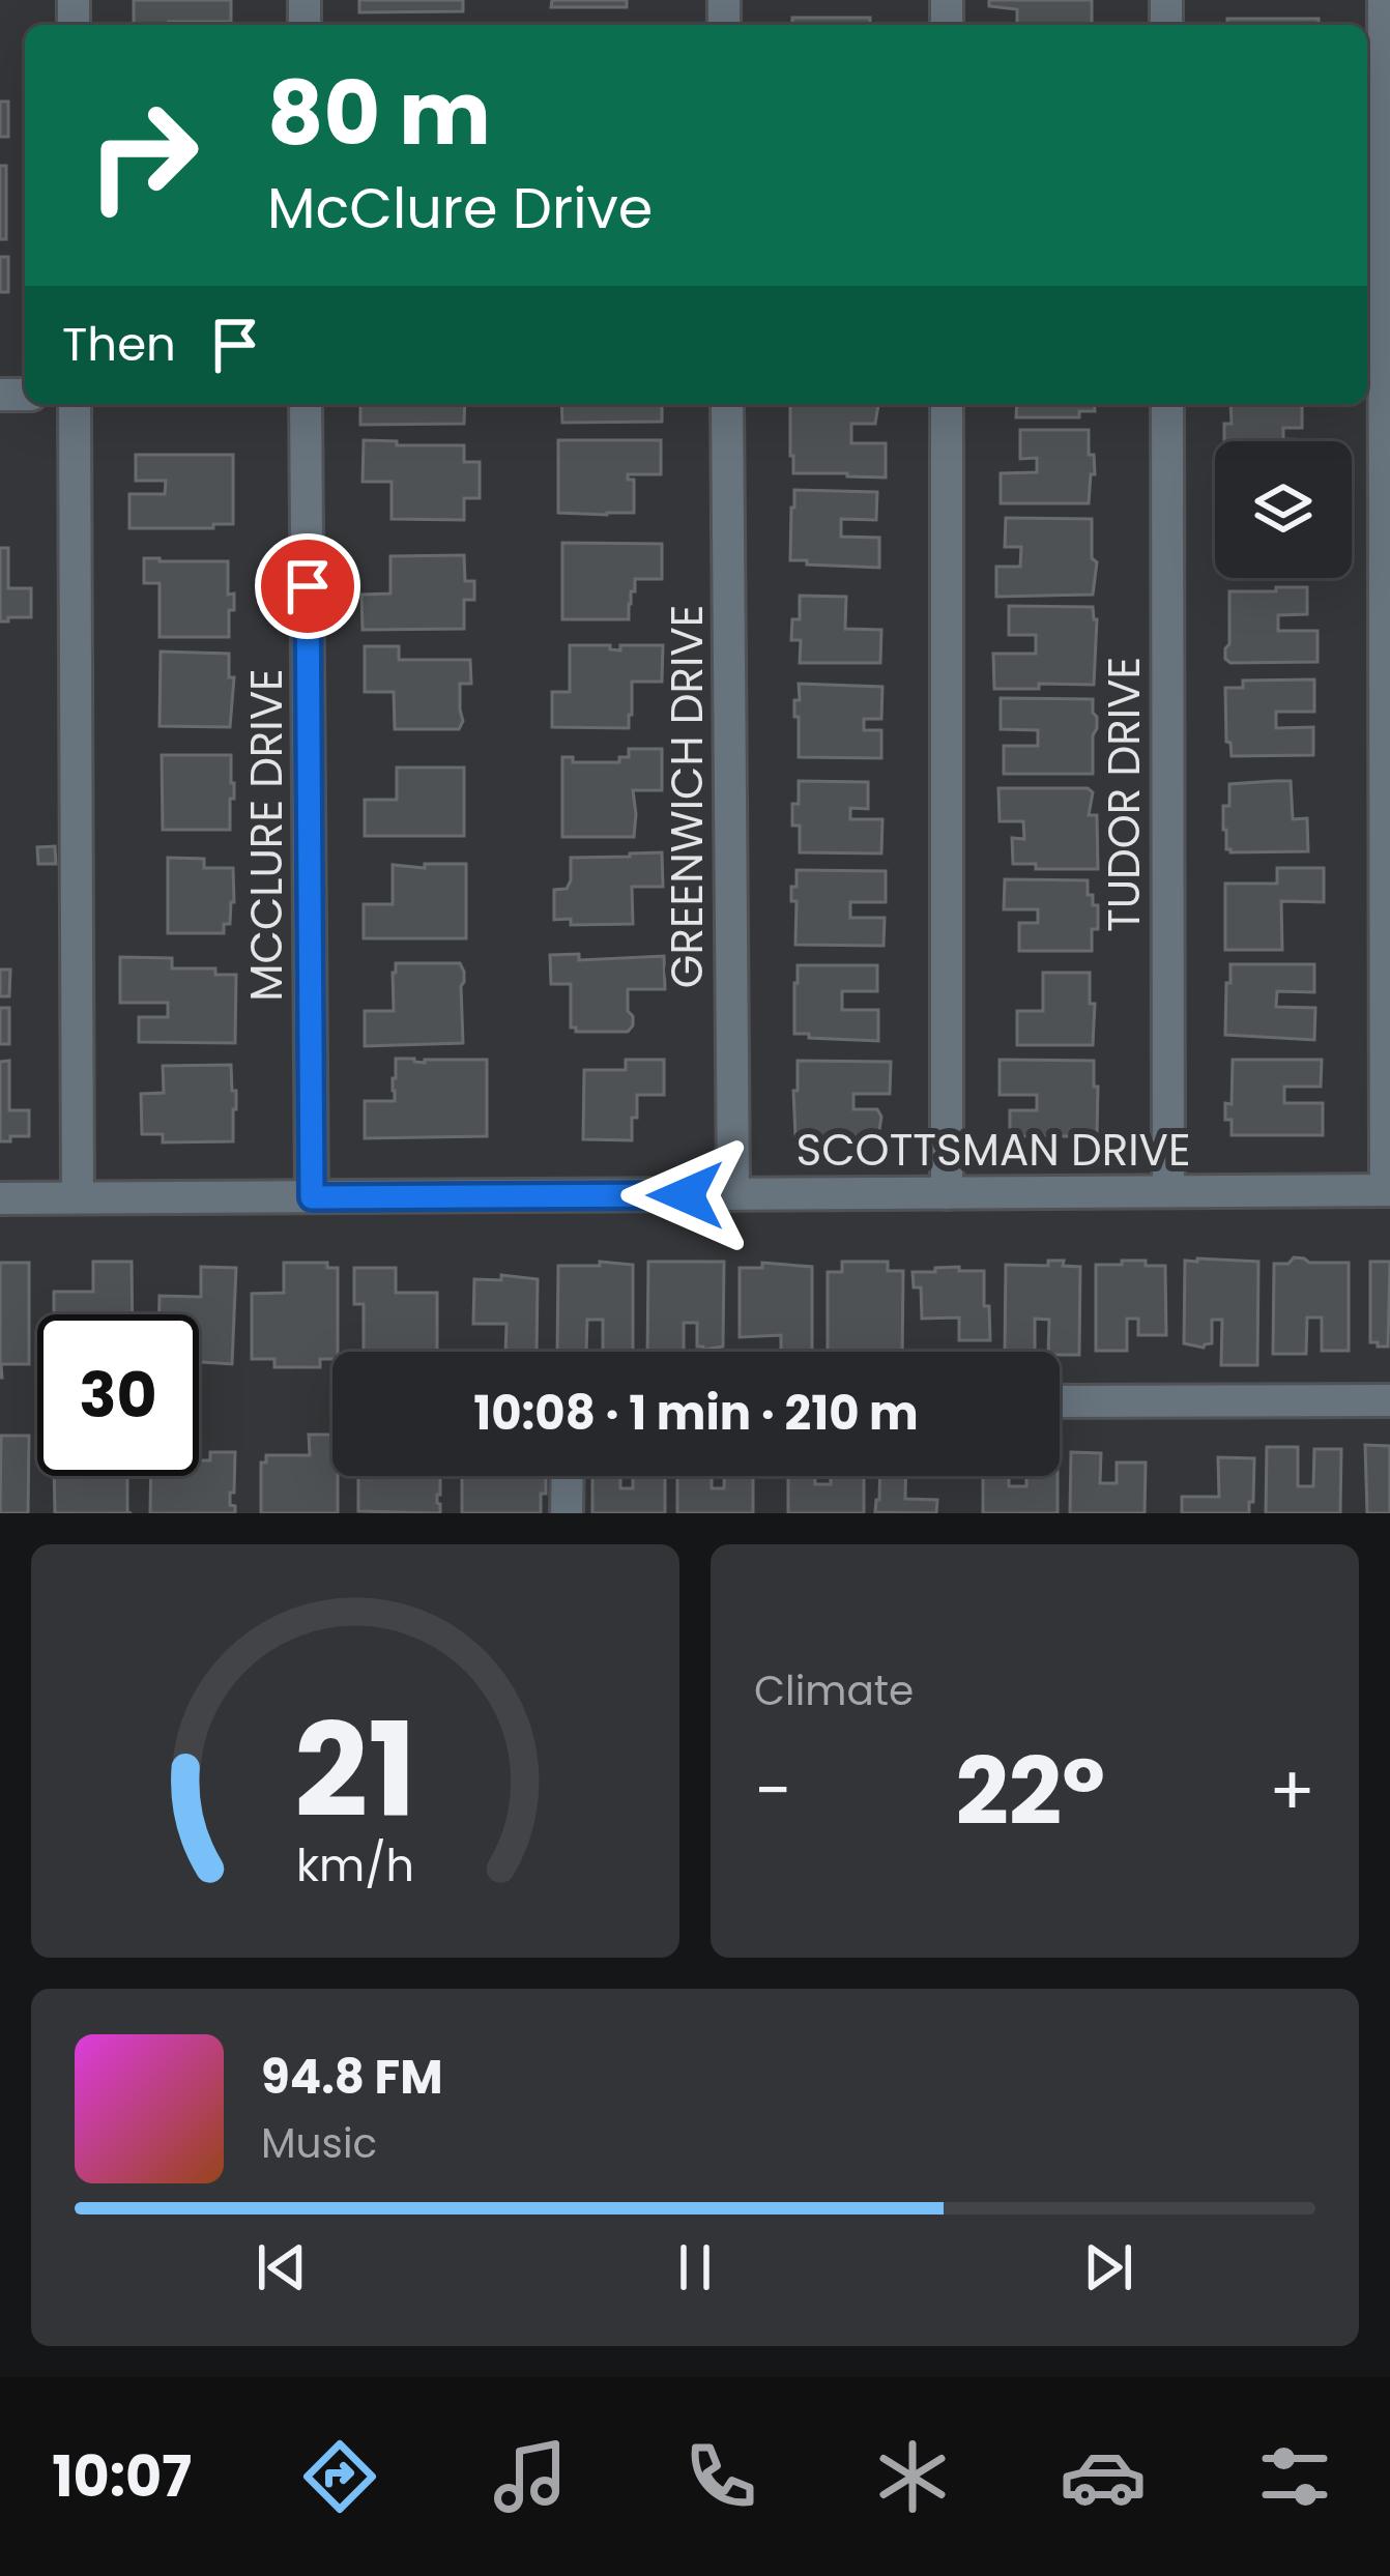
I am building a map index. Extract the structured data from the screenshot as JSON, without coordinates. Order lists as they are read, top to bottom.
{
  "streets": {
    "street": [
      "TUDOR DRIVE",
      "GREENWICH DRIVE",
      "MCCLURE DRIVE",
      "SCOTTSMAN DRIVE"
    ]
  },
  "crossings": [
    ["TUDOR DRIVE", "SCOTTSMAN DRIVE"],
    ["GREENWICH DRIVE", "SCOTTSMAN DRIVE"],
    ["MCCLURE DRIVE", "SCOTTSMAN DRIVE"]
  ],
  "page": {
    "turn": ["80 m", "McClure Drive"],
    "then": "Then",
    "limit": "30",
    "trip": "10:08 · 1 min · 210 m",
    "tile": "Climate",
    "heat": ["−", "22°", "+"],
    "song": ["94.8 FM", "Music"],
    "tabs": "10:07",
    "gauge": ["21", "km/h"]
  }
}
